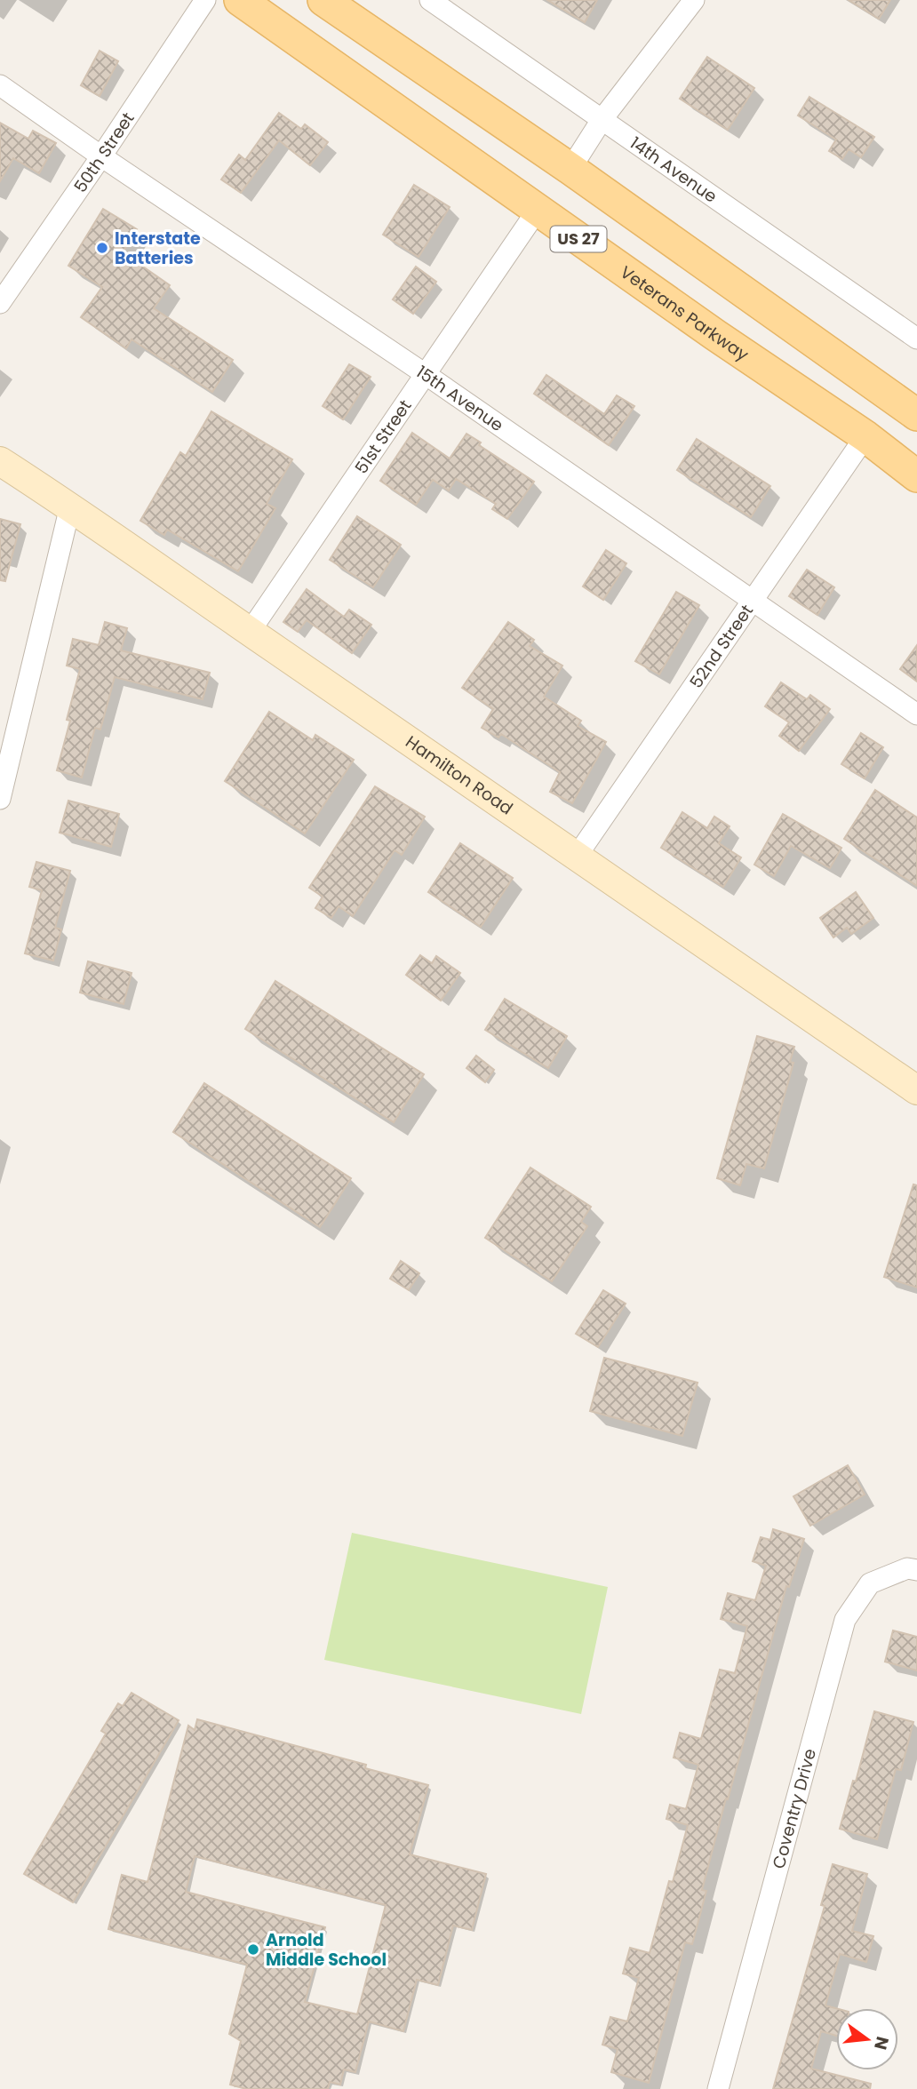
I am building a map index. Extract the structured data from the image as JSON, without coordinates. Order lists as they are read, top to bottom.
{
  "streets": {
    "main road": ["US 27", "Veterans Parkway"],
    "street": [
      "50th Street",
      "14th Avenue",
      "15th Avenue",
      "51st Street",
      "52nd Street",
      "Hamilton Road",
      "Coventry Drive"
    ]
  },
  "crossings": [
    ["50th Street", "15th Avenue"],
    ["Veterans Parkway", "51st Street"],
    ["Veterans Parkway", "52nd Street"],
    ["15th Avenue", "51st Street"],
    ["15th Avenue", "52nd Street"],
    ["51st Street", "Hamilton Road"],
    ["52nd Street", "Hamilton Road"]
  ],
  "places": ["Interstate Batteries", "Arnold Middle School"],
  "north": "right"
}
